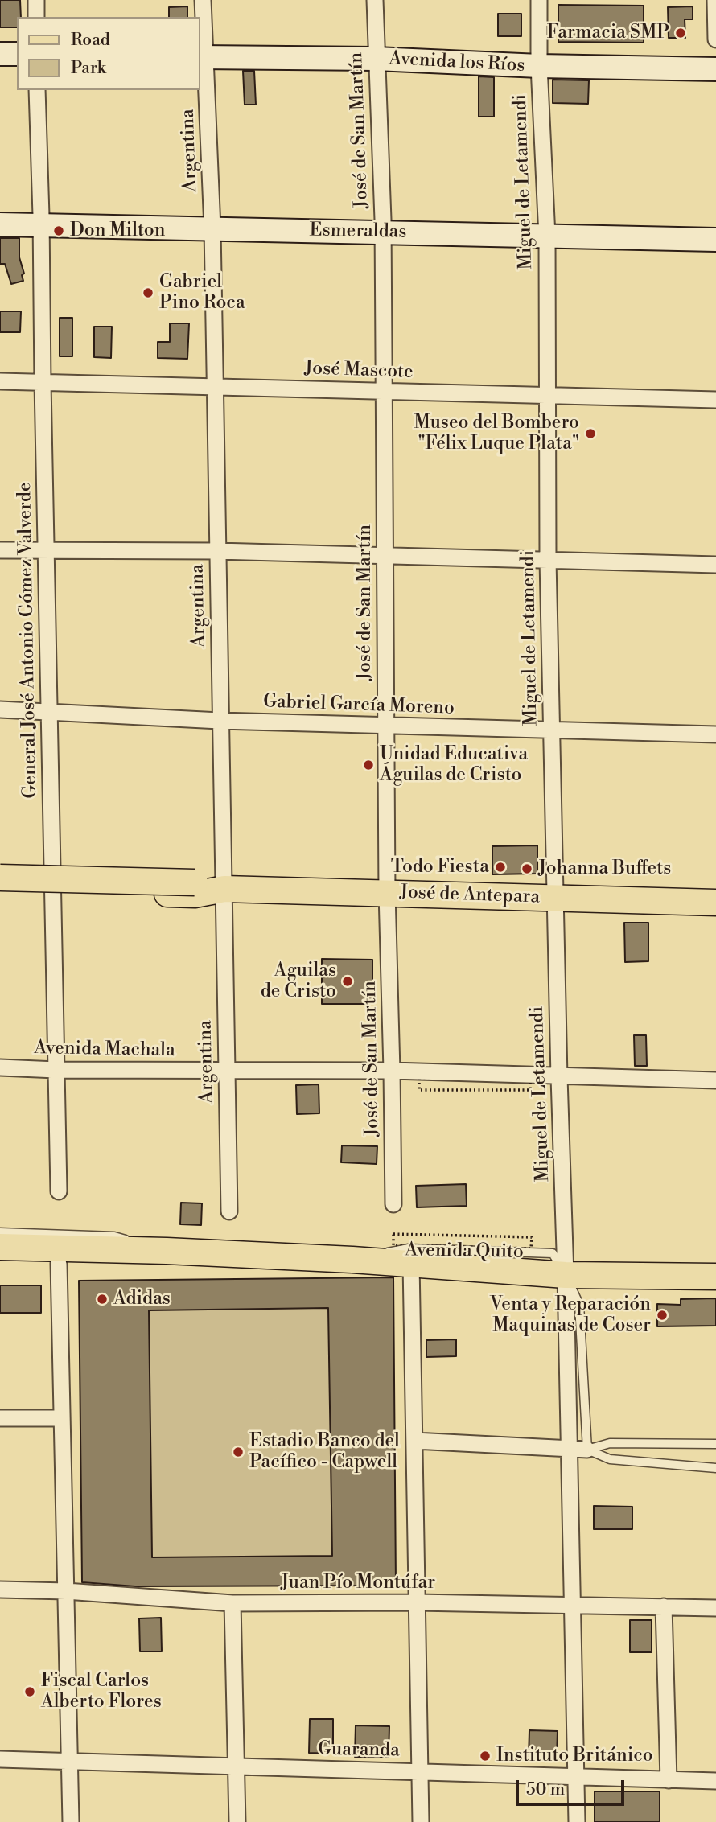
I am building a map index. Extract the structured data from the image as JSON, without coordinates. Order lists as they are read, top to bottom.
{
  "streets": {
    "main road": [
      "Avenida los Ríos",
      "Esmeraldas",
      "José de Antepara",
      "Avenida Quito"
    ],
    "street": [
      "José de San Martín",
      "Argentina",
      "Miguel de Letamendi",
      "José Mascote",
      "General José Antonio Gómez Valverde",
      "Gabriel García Moreno",
      "Avenida Machala",
      "Juan Pío Montúfar",
      "Guaranda"
    ]
  },
  "crossings": [
    ["Avenida los Ríos", "José de San Martín"],
    ["Avenida los Ríos", "Argentina"],
    ["Avenida los Ríos", "Miguel de Letamendi"],
    ["José de San Martín", "Esmeraldas"],
    ["José de San Martín", "José Mascote"],
    ["José de San Martín", "Gabriel García Moreno"],
    ["José de San Martín", "José de Antepara"],
    ["José de San Martín", "Avenida Machala"],
    ["Argentina", "Esmeraldas"],
    ["Argentina", "José Mascote"],
    ["Argentina", "Gabriel García Moreno"],
    ["Argentina", "José de Antepara"],
    ["Argentina", "Avenida Machala"],
    ["Miguel de Letamendi", "Esmeraldas"],
    ["Miguel de Letamendi", "José Mascote"],
    ["Miguel de Letamendi", "Gabriel García Moreno"],
    ["Miguel de Letamendi", "José de Antepara"],
    ["Miguel de Letamendi", "Avenida Machala"],
    ["Miguel de Letamendi", "Avenida Quito"],
    ["Miguel de Letamendi", "Juan Pío Montúfar"],
    ["Miguel de Letamendi", "Guaranda"],
    ["Esmeraldas", "General José Antonio Gómez Valverde"],
    ["José Mascote", "General José Antonio Gómez Valverde"],
    ["General José Antonio Gómez Valverde", "Gabriel García Moreno"],
    ["General José Antonio Gómez Valverde", "José de Antepara"],
    ["General José Antonio Gómez Valverde", "Avenida Machala"]
  ],
  "places": [
    "Farmacia SMP",
    "Don Milton",
    "Gabriel Pino Roca",
    "Museo del Bombero \"Félix Luque Plata\"",
    "Unidad Educativa Águilas de Cristo",
    "Todo Fiesta",
    "Johanna Buffets",
    "Aguilas de Cristo",
    "Adidas",
    "Venta y Reparación Maquinas de Coser",
    "Estadio Banco del Pacífico - Capwell",
    "Fiscal Carlos Alberto Flores",
    "Instituto Británico"
  ],
  "legend": ["Road", "Park"],
  "scale_bar": "50 m"
}
